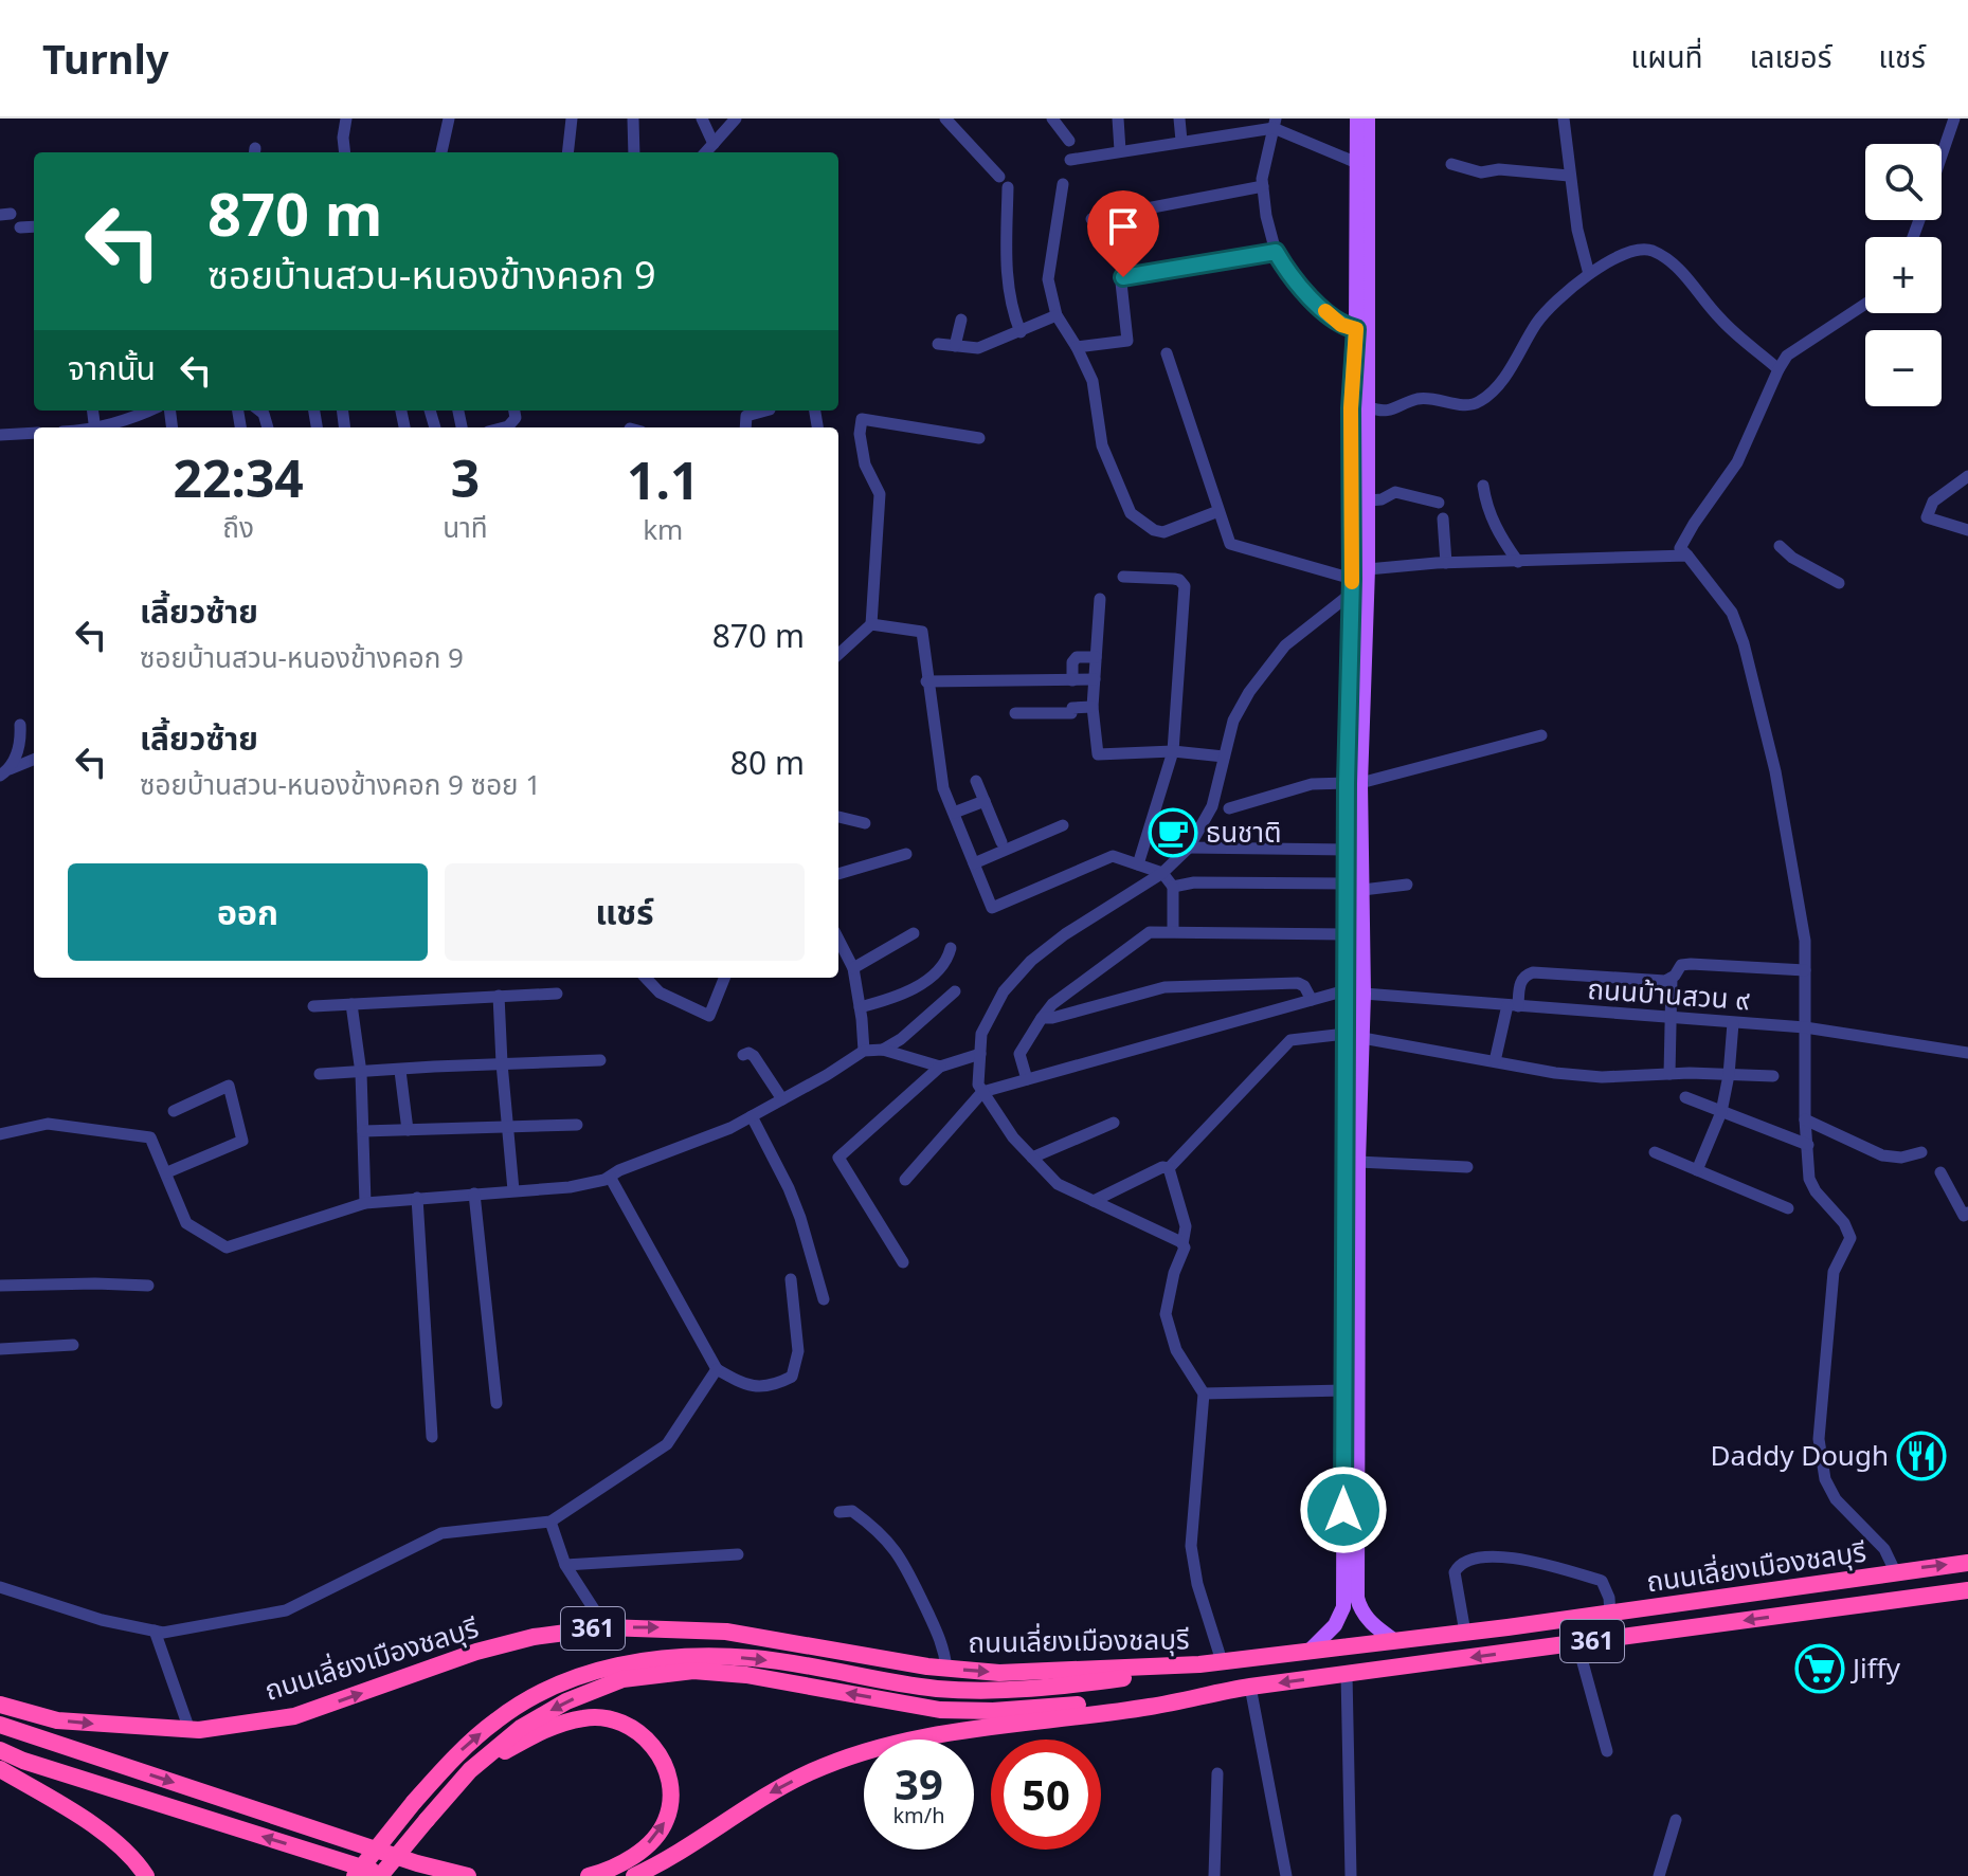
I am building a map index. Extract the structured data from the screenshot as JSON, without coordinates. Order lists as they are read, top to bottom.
{
  "streets": {
    "highway": ["ถนนเลี่ยงเมืองชลบุรี", "361"],
    "street": ["ถนนบ้านสวน ๙"]
  },
  "places": {
    "cafe": ["ธนชาติ"],
    "restaurant": ["Daddy Dough"],
    "supermarket": ["Jiffy"]
  },
  "page": {
    "header": "Turnly",
    "nav": ["แผนที่", "เลเยอร์", "แชร์"],
    "map_buttons": ["+", "−"],
    "turn": ["870 m", "ซอยบ้านสวน-หนองข้างคอก 9"],
    "then": "จากนั้น",
    "eta": [
      "22:34",
      "ถึง",
      "3",
      "นาที",
      "1.1",
      "km"
    ],
    "list": [
      {
        "name": "เลี้ยวซ้าย",
        "note": "ซอยบ้านสวน-หนองข้างคอก 9",
        "value": "870 m"
      },
      {
        "name": "เลี้ยวซ้าย",
        "note": "ซอยบ้านสวน-หนองข้างคอก 9 ซอย 1",
        "value": "80 m"
      }
    ],
    "buttons": ["ออก", "แชร์"],
    "speed": "39 km/h",
    "limit": "50"
  }
}
